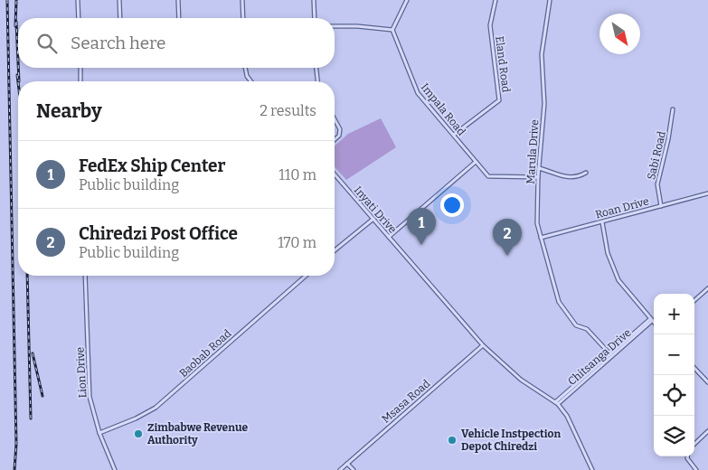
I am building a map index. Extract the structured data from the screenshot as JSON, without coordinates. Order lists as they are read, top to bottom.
{
  "streets": {
    "street": [
      "Eland Road",
      "Impala Road",
      "Marula Drive",
      "Sabi Road",
      "Roan Drive",
      "Inyati Drive",
      "Baobab Road",
      "Chitsanga Drive",
      "Lion Drive",
      "Msasa Road"
    ]
  },
  "crossings": [
    ["Eland Road", "Impala Road"],
    ["Impala Road", "Marula Drive"],
    ["Marula Drive", "Roan Drive"],
    ["Sabi Road", "Roan Drive"],
    ["Inyati Drive", "Chitsanga Drive"],
    ["Inyati Drive", "Msasa Road"],
    ["Baobab Road", "Lion Drive"]
  ],
  "places": ["Zimbabwe Revenue Authority", "Vehicle Instpection Depot Chiredzi"],
  "north": "bottom right",
  "page": {
    "search": "Search here",
    "heading": ["Nearby", "2 results"],
    "list": [
      {
        "mark": "1",
        "name": "FedEx Ship Center",
        "note": "Public building",
        "value": "110 m"
      },
      {
        "mark": "2",
        "name": "Chiredzi Post Office",
        "note": "Public building",
        "value": "170 m"
      }
    ],
    "pins": ["1", "2"],
    "map_buttons": ["+", "−"]
  }
}
